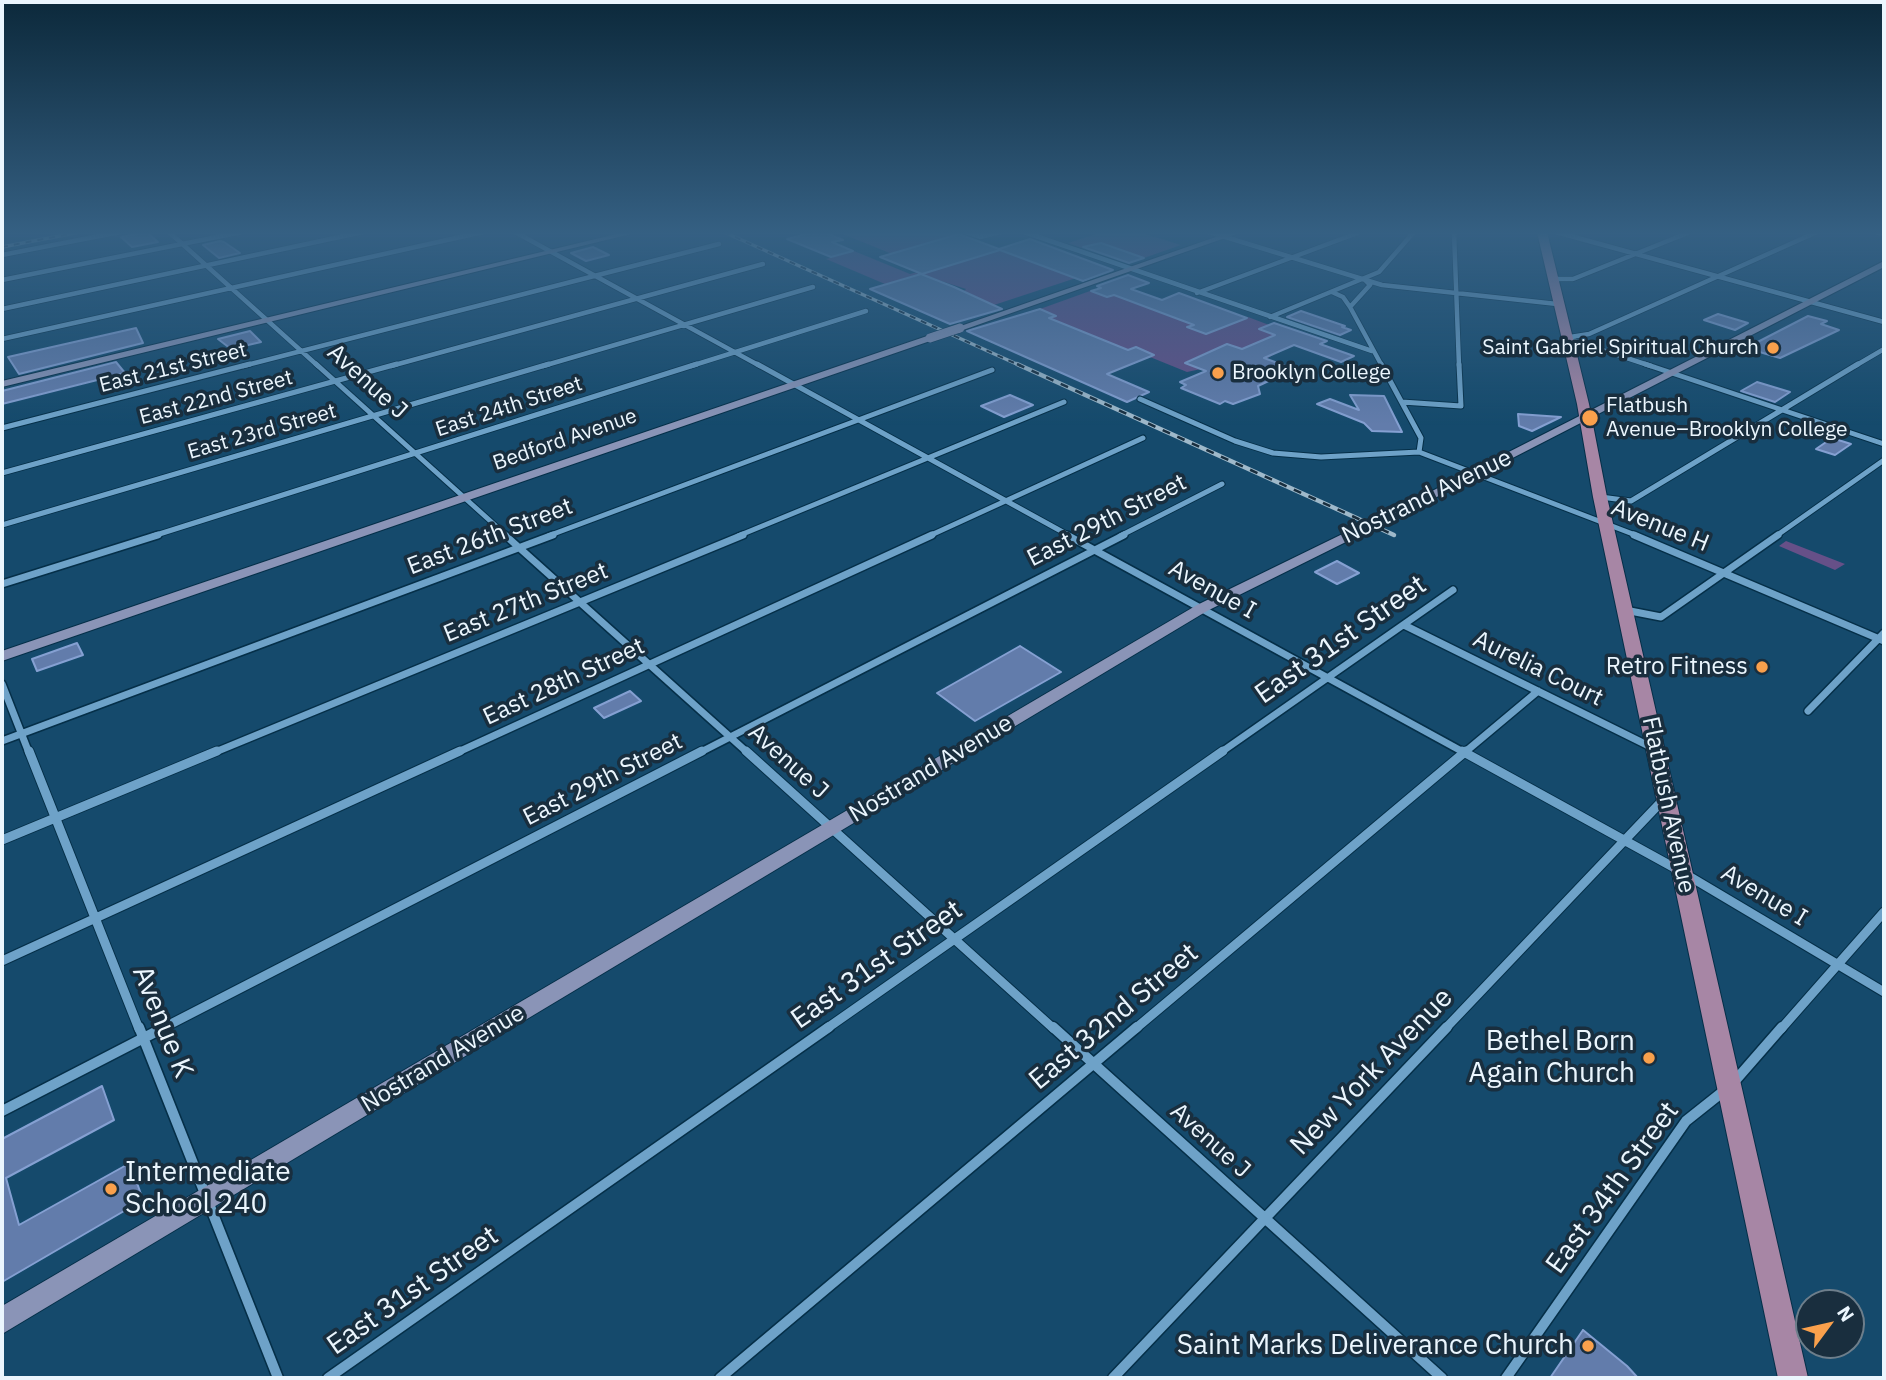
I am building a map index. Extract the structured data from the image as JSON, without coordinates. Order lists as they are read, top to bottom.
{
  "streets": {
    "main road": ["Bedford Avenue", "Nostrand Avenue", "Flatbush Avenue"],
    "street": [
      "East 21st Street",
      "Avenue J",
      "East 22nd Street",
      "East 24th Street",
      "East 23rd Street",
      "East 29th Street",
      "Avenue H",
      "East 26th Street",
      "Avenue I",
      "East 27th Street",
      "East 31st Street",
      "Aurelia Court",
      "East 28th Street",
      "East 32nd Street",
      "Avenue K",
      "New York Avenue",
      "East 34th Street"
    ]
  },
  "crossings": [
    ["East 21st Street", "Avenue J"],
    ["Avenue J", "East 22nd Street"],
    ["Avenue J", "East 24th Street"],
    ["Avenue J", "East 23rd Street"],
    ["Avenue J", "Bedford Avenue"],
    ["Avenue J", "Nostrand Avenue"],
    ["Avenue J", "East 29th Street"],
    ["Avenue J", "East 26th Street"],
    ["Avenue J", "East 27th Street"],
    ["Avenue J", "East 31st Street"],
    ["Avenue J", "East 28th Street"],
    ["Avenue J", "East 32nd Street"],
    ["Avenue J", "New York Avenue"],
    ["East 22nd Street", "Avenue I"],
    ["East 24th Street", "Avenue I"],
    ["East 23rd Street", "Avenue I"],
    ["Bedford Avenue", "Avenue I"],
    ["Nostrand Avenue", "Avenue H"],
    ["Nostrand Avenue", "Avenue I"],
    ["Nostrand Avenue", "Flatbush Avenue"],
    ["Nostrand Avenue", "Avenue K"],
    ["East 29th Street", "Avenue I"],
    ["East 29th Street", "Avenue K"],
    ["Avenue H", "Flatbush Avenue"],
    ["East 26th Street", "Avenue I"],
    ["East 26th Street", "Avenue K"],
    ["Avenue I", "East 27th Street"],
    ["Avenue I", "East 31st Street"],
    ["Avenue I", "East 28th Street"],
    ["Avenue I", "Flatbush Avenue"],
    ["Avenue I", "East 32nd Street"],
    ["Avenue I", "New York Avenue"],
    ["Avenue I", "East 34th Street"],
    ["East 27th Street", "Avenue K"],
    ["East 31st Street", "Aurelia Court"],
    ["Aurelia Court", "Flatbush Avenue"],
    ["Aurelia Court", "East 32nd Street"],
    ["East 28th Street", "Avenue K"],
    ["Flatbush Avenue", "New York Avenue"],
    ["Flatbush Avenue", "East 34th Street"]
  ],
  "places": [
    "Saint Gabriel Spiritual Church",
    "Brooklyn College",
    "Flatbush Avenue–Brooklyn College",
    "Retro Fitness",
    "Bethel Born Again Church",
    "Intermediate School 240",
    "Saint Marks Deliverance Church"
  ],
  "north": "top right"
}
